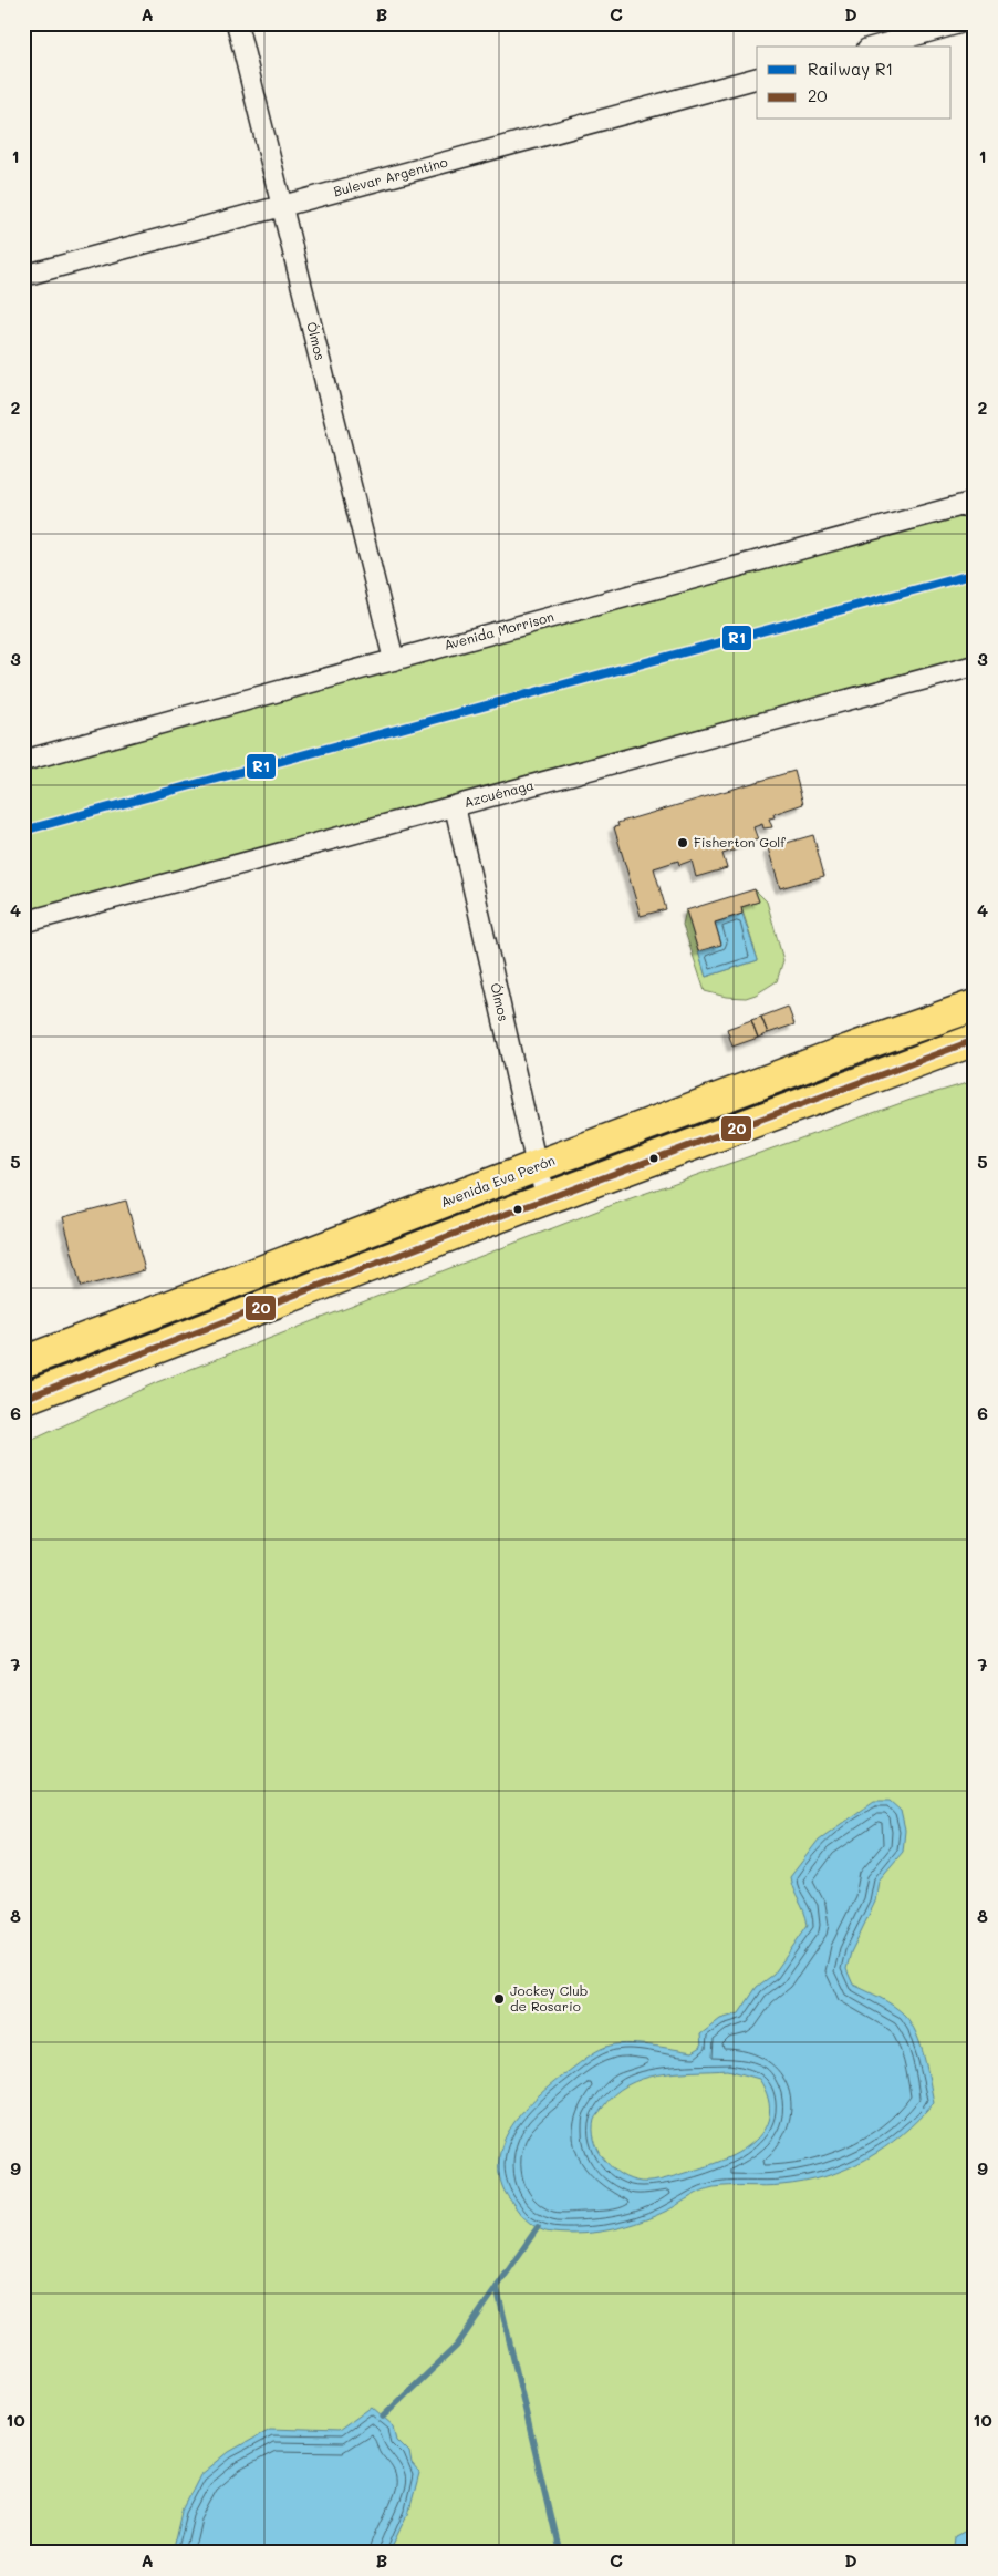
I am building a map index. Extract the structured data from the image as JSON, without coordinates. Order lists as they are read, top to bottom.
{
  "streets": {
    "main road": ["Avenida Eva Perón"],
    "street": [
      "Bulevar Argentino",
      "Ólmos",
      "Avenida Morrison",
      "Azcuénaga"
    ]
  },
  "crossings": [
    ["Bulevar Argentino", "Ólmos"],
    ["Ólmos", "Avenida Morrison"],
    ["Ólmos", "Azcuénaga"],
    ["Ólmos", "Avenida Eva Perón"]
  ],
  "places": ["Fisherton Golf", "Jockey Club de Rosario"],
  "lines": ["rail line R1", "transit line 20"],
  "legend": ["Railway R1", "20"],
  "grid": {
    "columns": [
      "A",
      "B",
      "C",
      "D"
    ],
    "rows": [
      "1",
      "2",
      "3",
      "4",
      "5",
      "6",
      "7",
      "8",
      "9",
      "10"
    ]
  }
}
